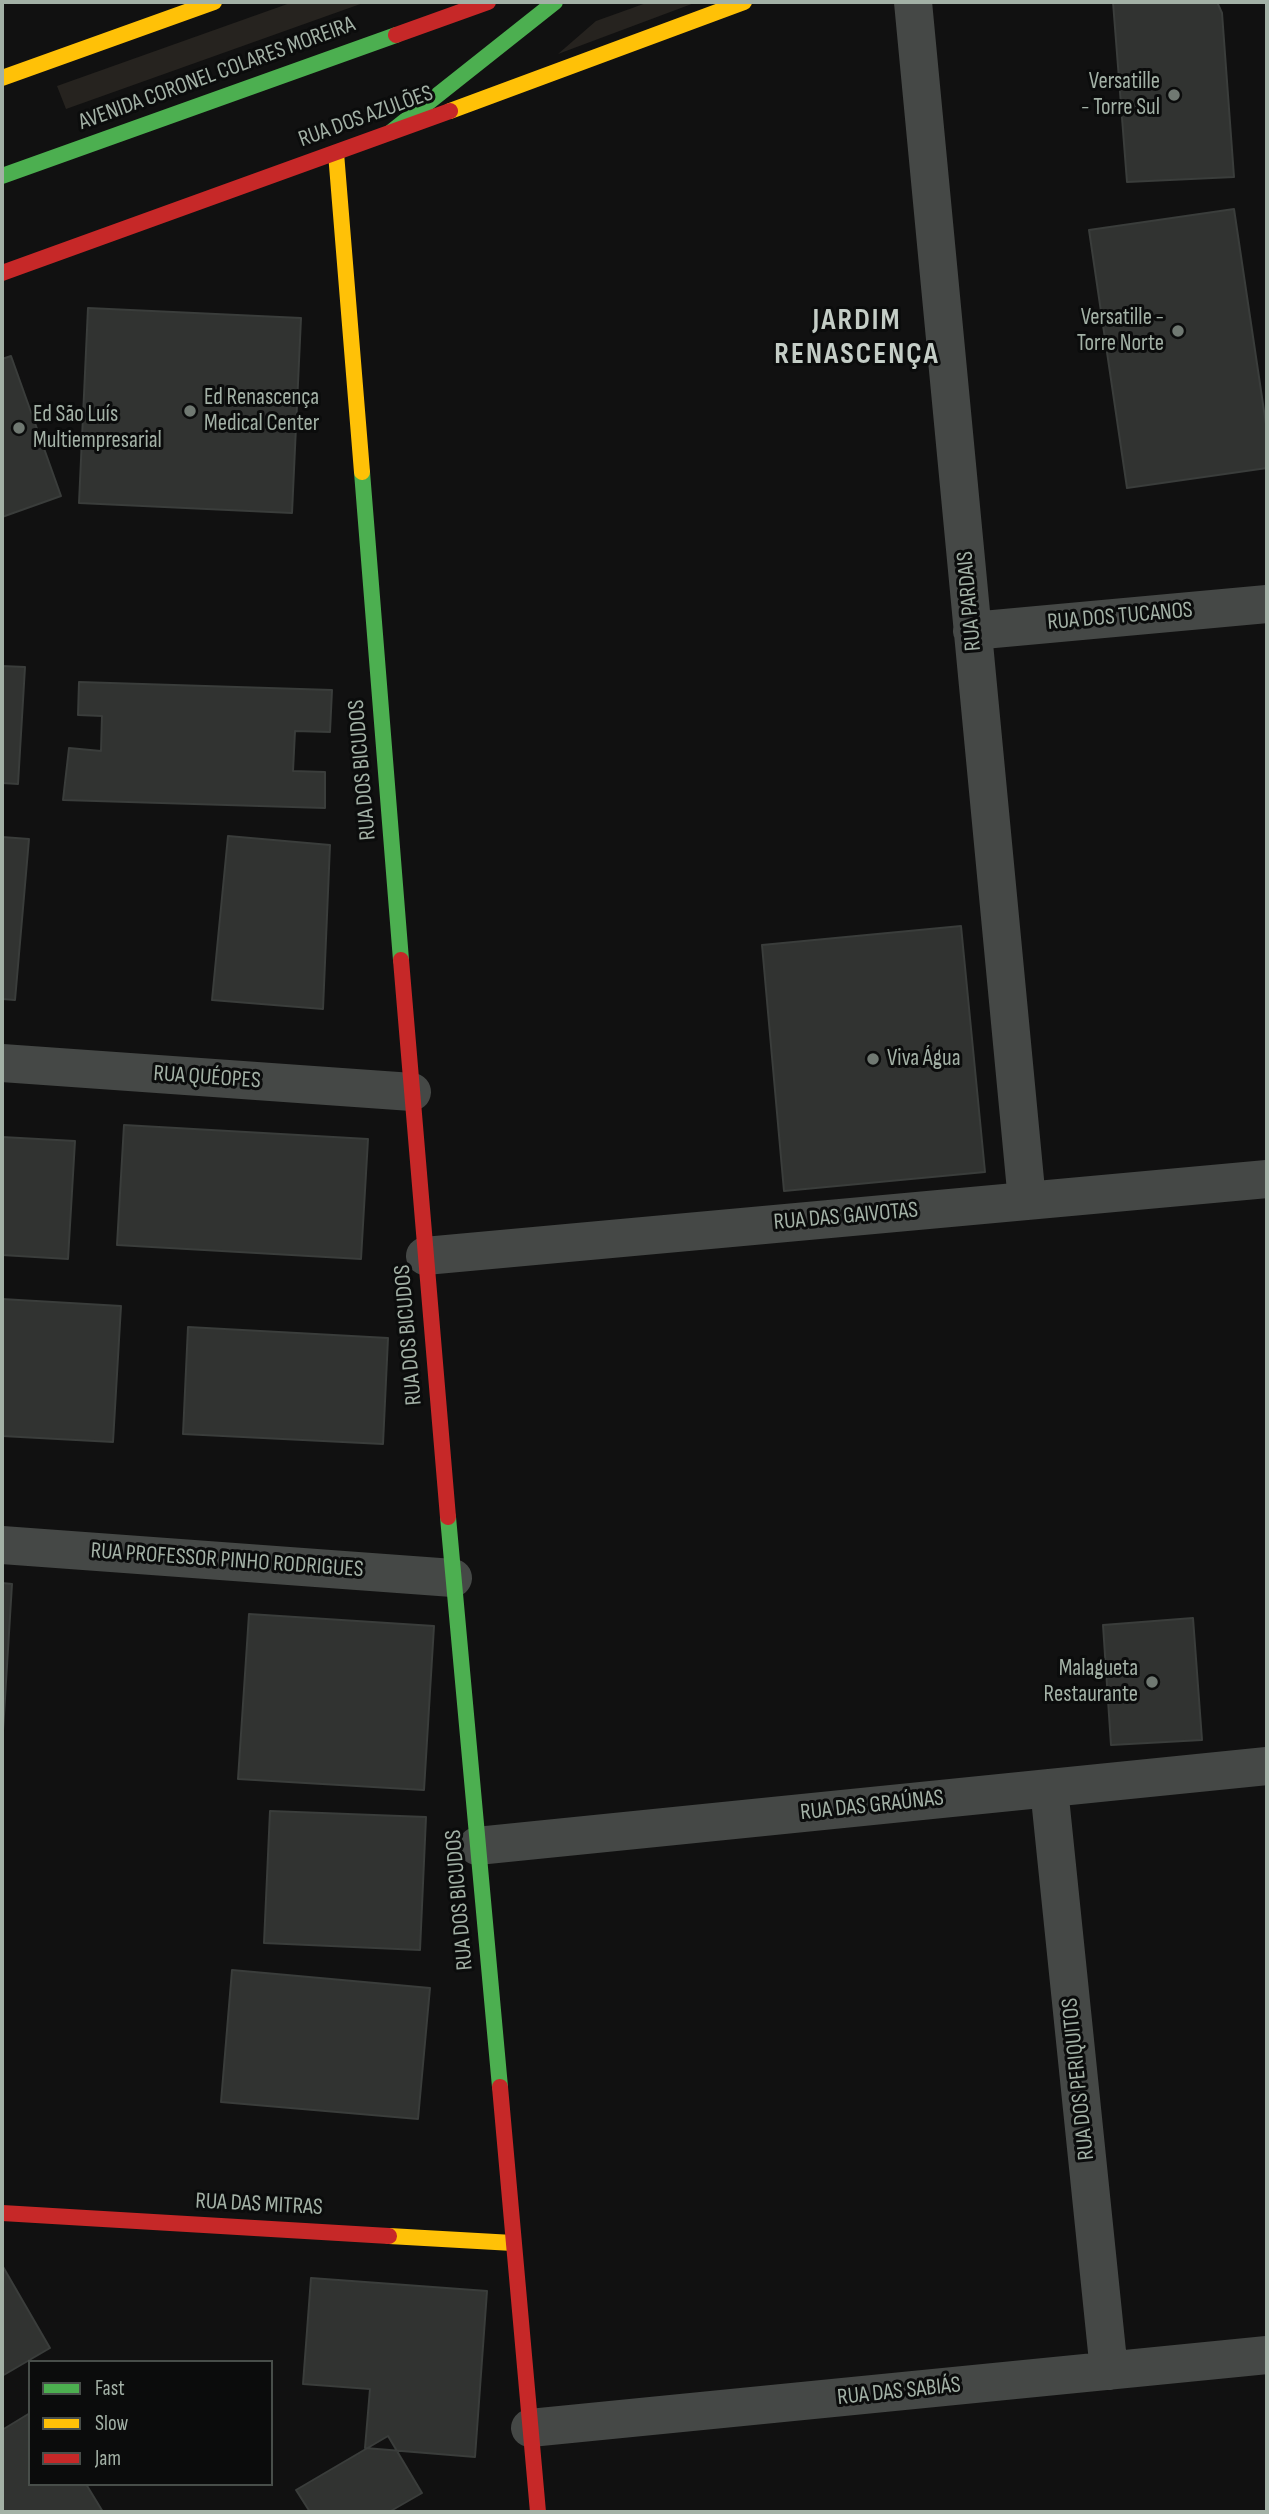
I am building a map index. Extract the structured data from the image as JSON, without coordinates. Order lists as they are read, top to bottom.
{
  "streets": {
    "main road": [
      "AVENIDA CORONEL COLARES MOREIRA",
      "RUA DOS AZULÕES",
      "RUA DOS BICUDOS",
      "RUA DAS MITRAS"
    ],
    "street": [
      "RUA PARDAIS",
      "RUA DOS TUCANOS",
      "RUA QUÉOPES",
      "RUA DAS GAIVOTAS",
      "RUA PROFESSOR PINHO RODRIGUES",
      "RUA DAS GRAÚNAS",
      "RUA DOS PERIQUITOS",
      "RUA DAS SABIÁS"
    ]
  },
  "crossings": [
    ["RUA DOS AZULÕES", "RUA DOS BICUDOS"],
    ["RUA PARDAIS", "RUA DOS TUCANOS"],
    ["RUA PARDAIS", "RUA DAS GAIVOTAS"],
    ["RUA DOS BICUDOS", "RUA QUÉOPES"],
    ["RUA DOS BICUDOS", "RUA DAS GAIVOTAS"],
    ["RUA DOS BICUDOS", "RUA PROFESSOR PINHO RODRIGUES"],
    ["RUA DOS BICUDOS", "RUA DAS GRAÚNAS"],
    ["RUA DOS BICUDOS", "RUA DAS MITRAS"],
    ["RUA DOS BICUDOS", "RUA DAS SABIÁS"],
    ["RUA DAS GRAÚNAS", "RUA DOS PERIQUITOS"],
    ["RUA DOS PERIQUITOS", "RUA DAS SABIÁS"]
  ],
  "districts": ["JARDIM RENASCENÇA"],
  "places": [
    "Versatille - Torre Sul",
    "Versatille - Torre Norte",
    "Ed Renascença Medical Center",
    "Ed São Luís Multiempresarial",
    "Viva Água",
    "Malagueta Restaurante"
  ],
  "legend": ["Fast", "Slow", "Jam"]
}
